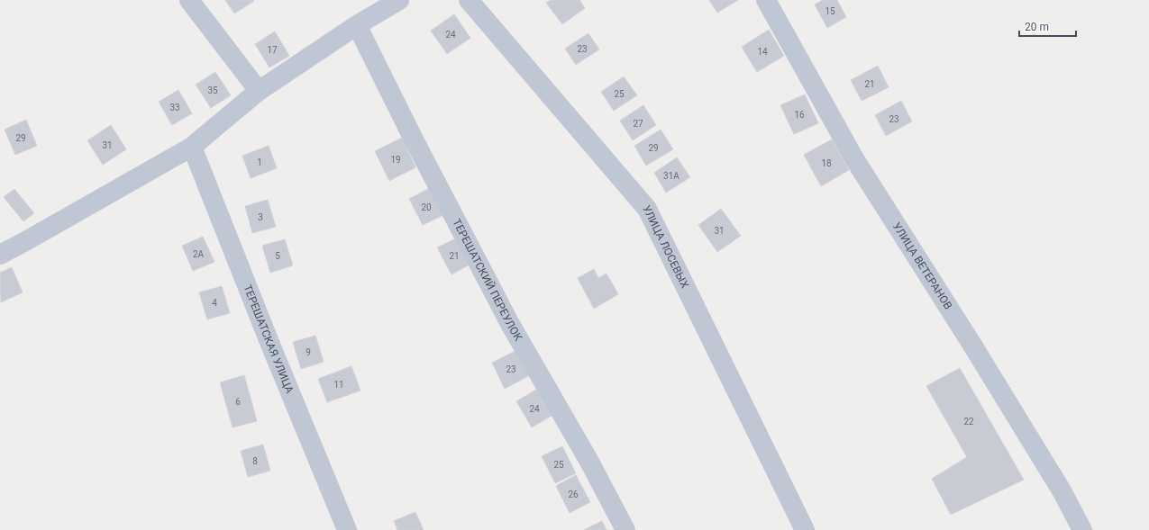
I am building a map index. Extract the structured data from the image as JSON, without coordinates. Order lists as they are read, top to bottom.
{
  "streets": {
    "street": [
      "УЛИЦА ЛОСЕВЫХ",
      "УЛИЦА ВЕТЕРАНОВ",
      "ТЕРЕШАТСКИЙ ПЕРЕУЛОК",
      "ТЕРЕШАТСКАЯ УЛИЦА"
    ]
  },
  "house_numbers": [
    "15",
    "24",
    "23",
    "17",
    "14",
    "21",
    "35",
    "25",
    "33",
    "16",
    "23",
    "27",
    "29",
    "31",
    "29",
    "19",
    "1",
    "18",
    "31А",
    "20",
    "3",
    "31",
    "2А",
    "5",
    "21",
    "4",
    "9",
    "23",
    "11",
    "6",
    "24",
    "22",
    "8",
    "25",
    "26"
  ],
  "scale_bar": "20 m"
}
